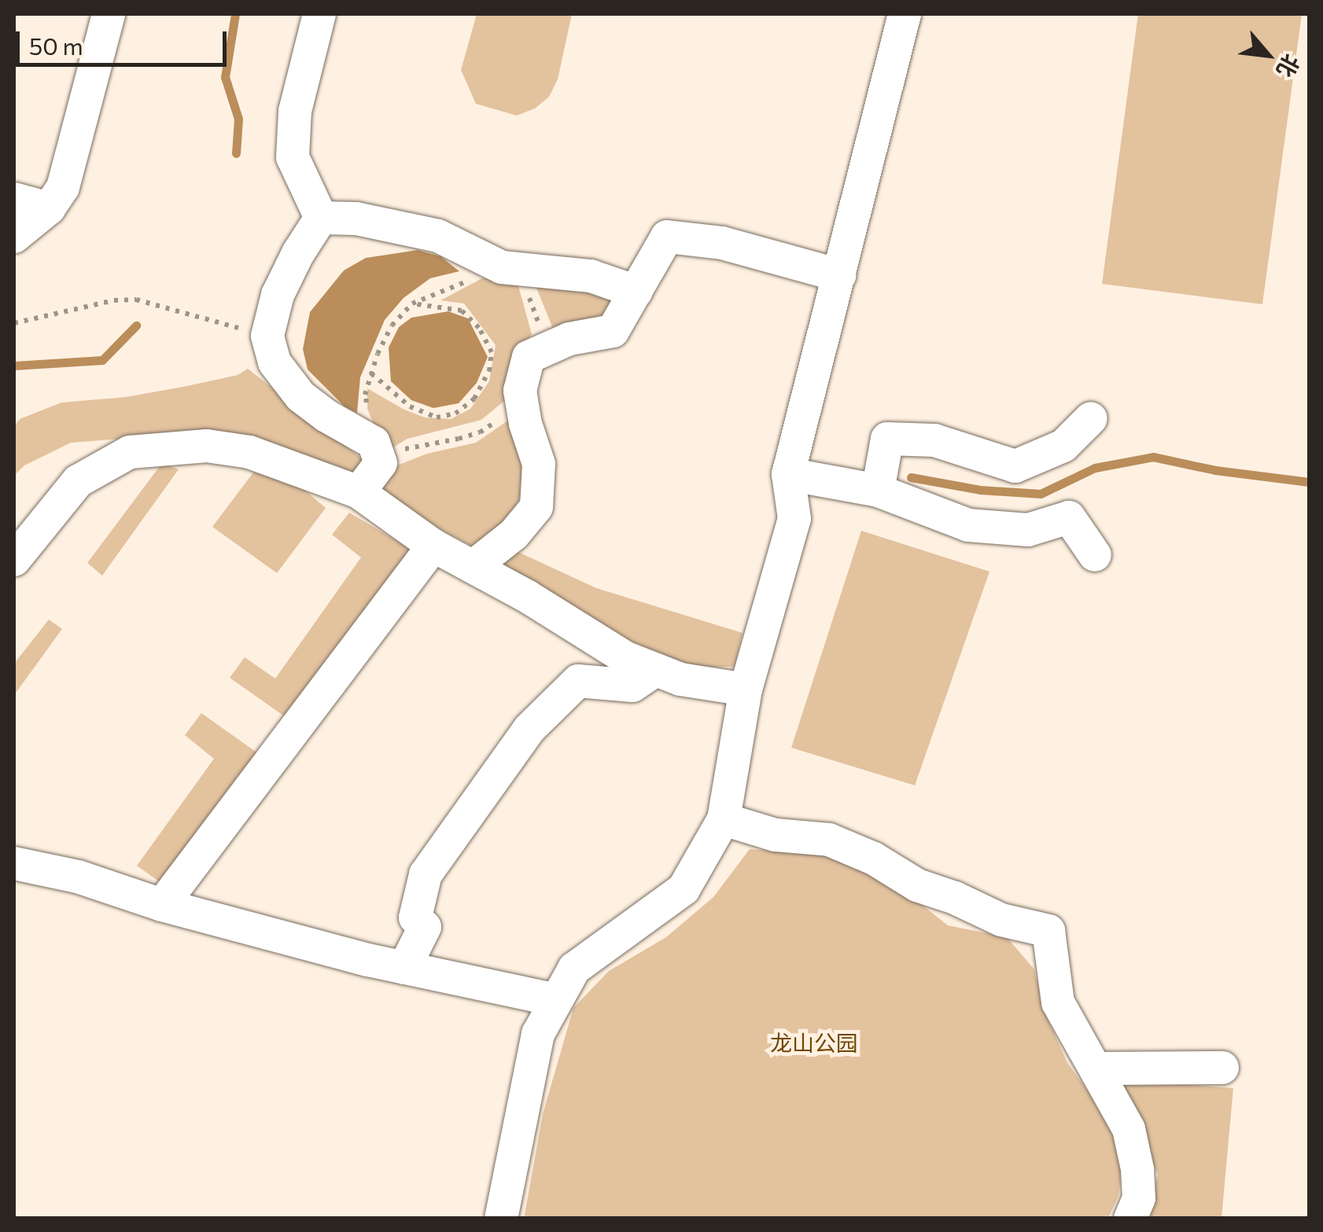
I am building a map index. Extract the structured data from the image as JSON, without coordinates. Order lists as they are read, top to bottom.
{
  "parks": ["龙山公园"],
  "scale_bar": "50 m",
  "north": "bottom right"
}
